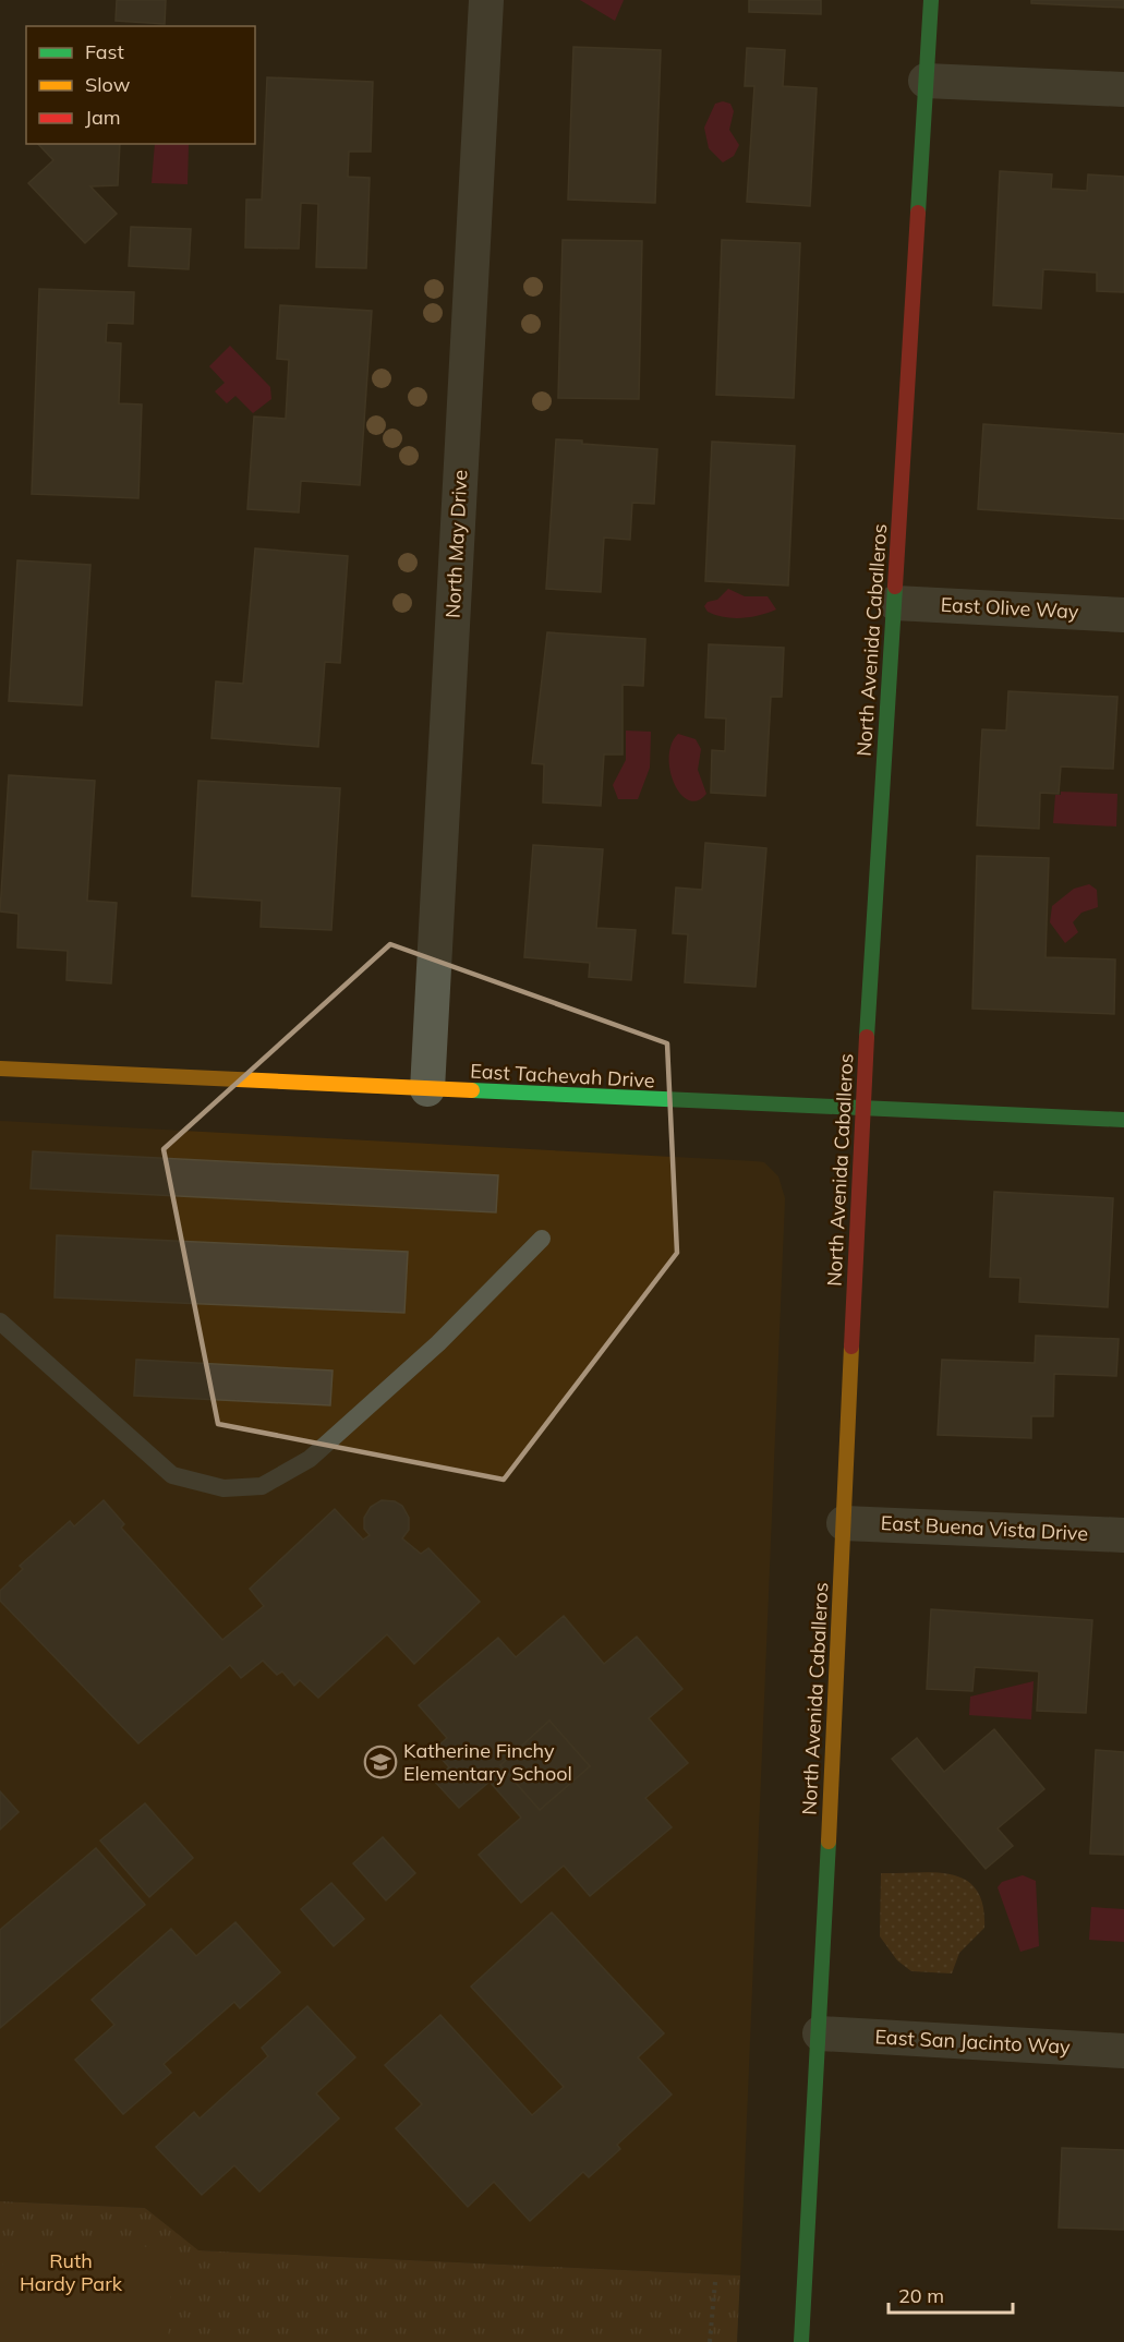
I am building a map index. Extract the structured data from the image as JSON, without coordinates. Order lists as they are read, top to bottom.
{
  "streets": {
    "street": [
      "North May Drive",
      "East Olive Way",
      "North Avenida Caballeros",
      "East Tachevah Drive",
      "East Buena Vista Drive",
      "East San Jacinto Way"
    ]
  },
  "crossings": [
    ["North May Drive", "East Tachevah Drive"],
    ["East Olive Way", "North Avenida Caballeros"],
    ["North Avenida Caballeros", "East Tachevah Drive"],
    ["North Avenida Caballeros", "East Buena Vista Drive"],
    ["North Avenida Caballeros", "East San Jacinto Way"]
  ],
  "parks": ["Ruth Hardy Park"],
  "places": {
    "school or university": ["Katherine Finchy Elementary School"]
  },
  "legend": ["Fast", "Slow", "Jam"],
  "scale_bar": "20 m"
}
